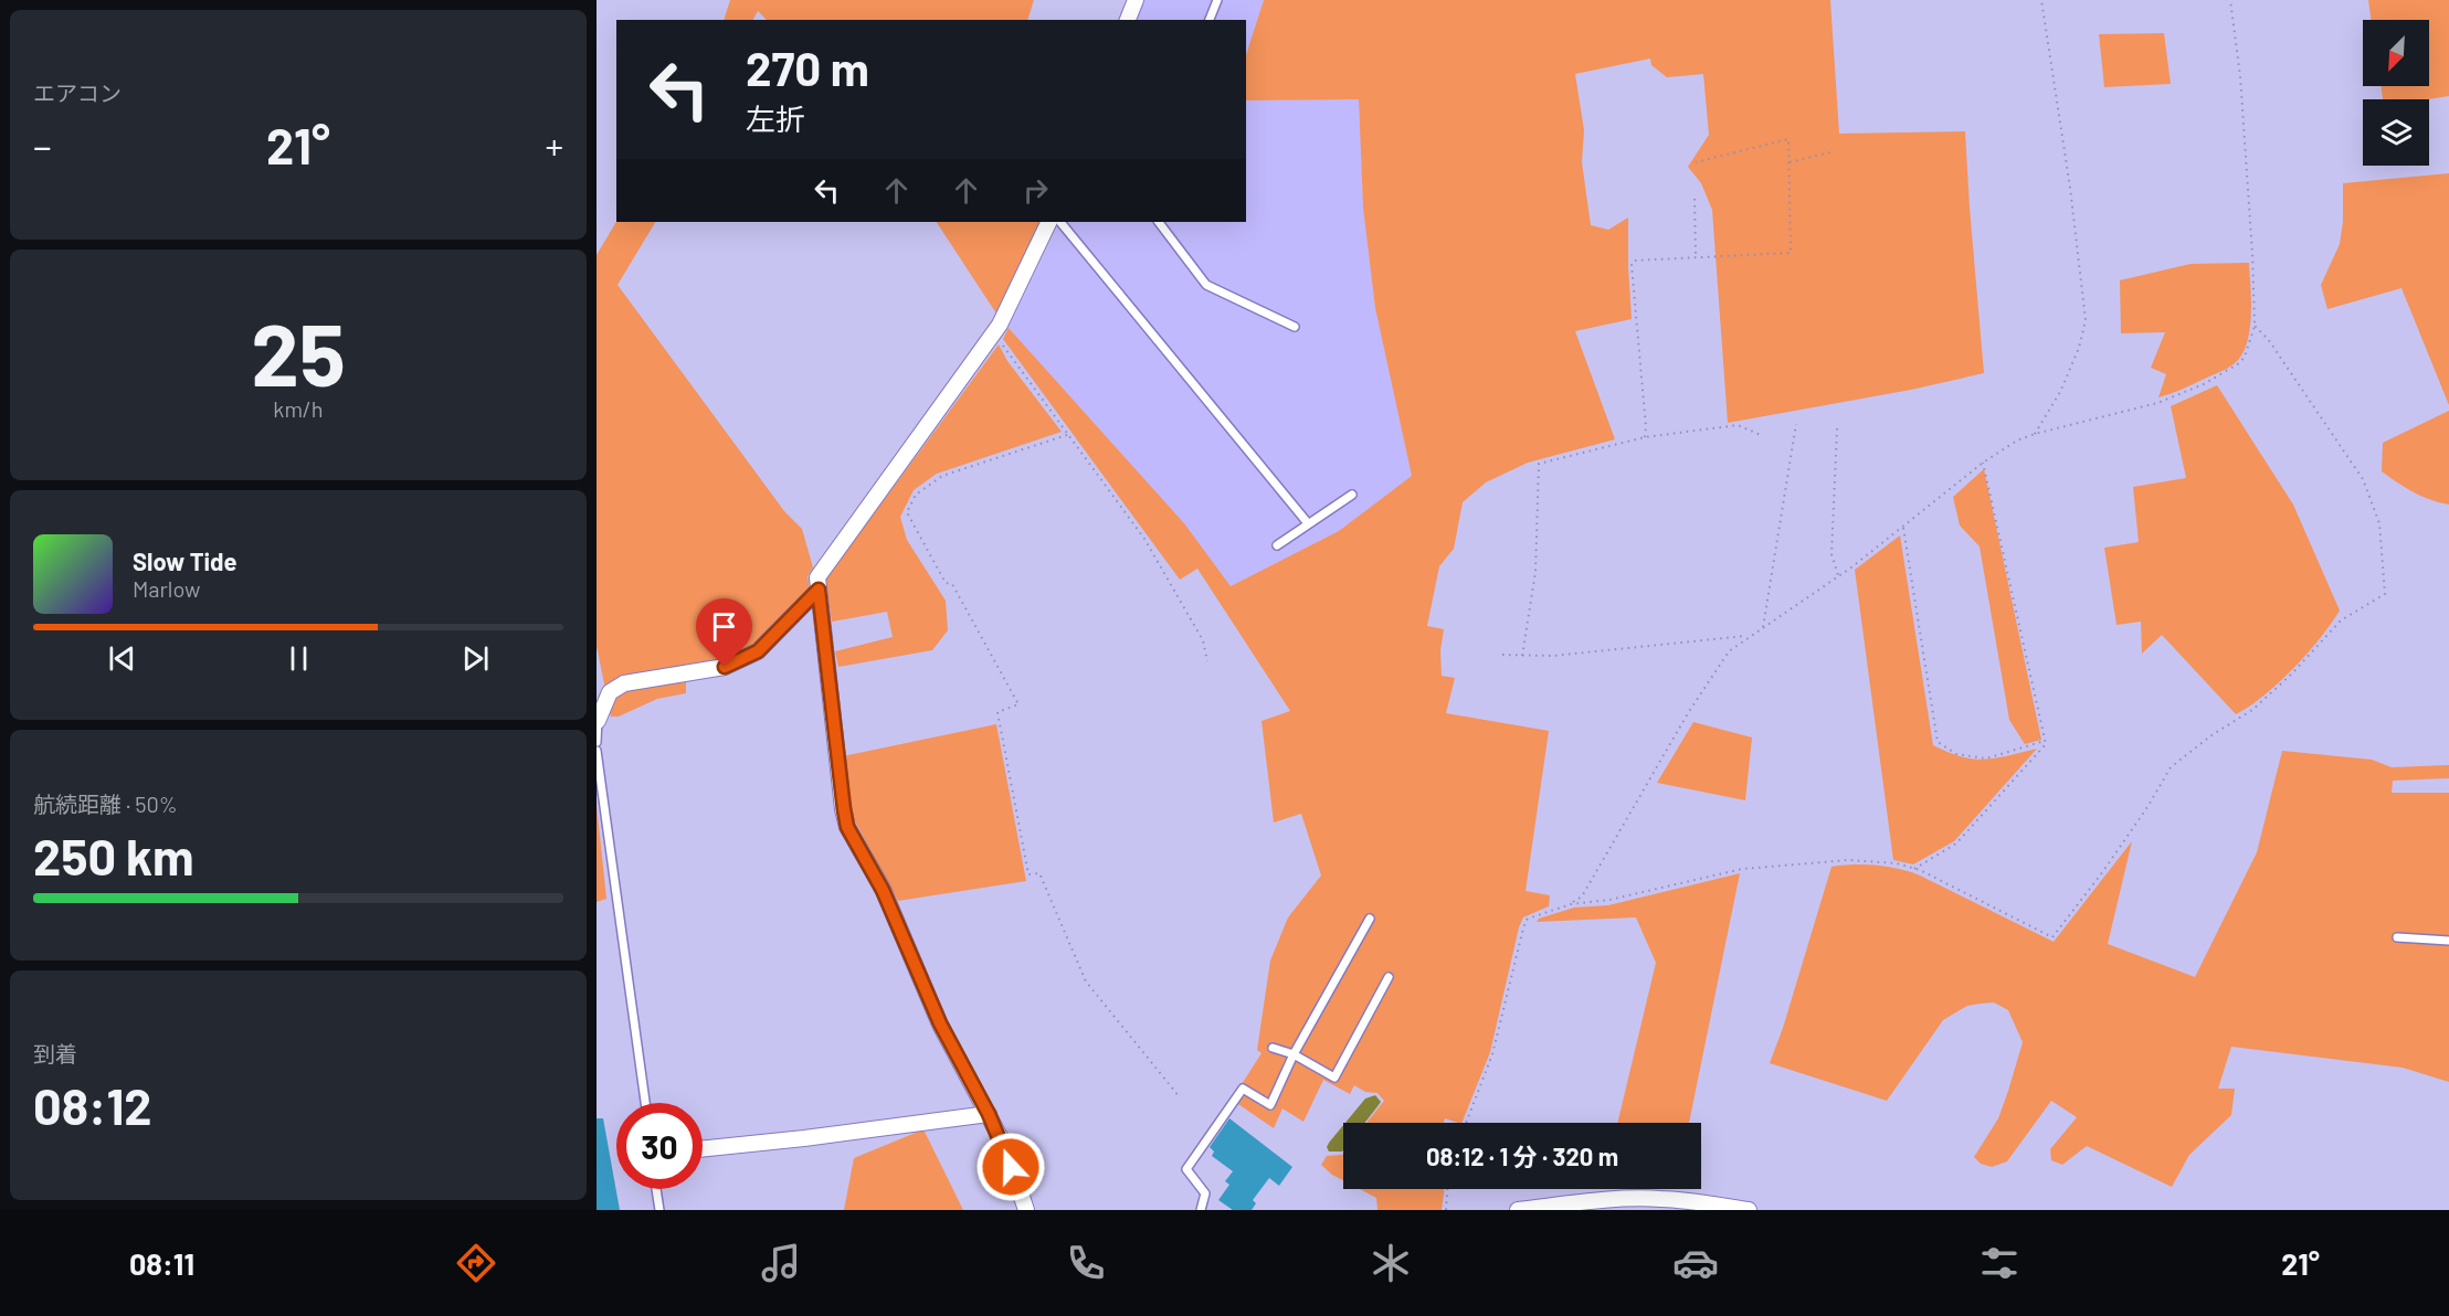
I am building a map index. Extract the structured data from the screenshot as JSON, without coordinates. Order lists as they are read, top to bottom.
{
  "north": "bottom left",
  "page": {
    "tile": [
      "エアコン",
      ["25", "km/h"],
      ["航続距離 · 50%", "250 km"],
      ["到着", "08:12"]
    ],
    "turn": ["270 m", "左折"],
    "heat": ["−", "21°", "+"],
    "song": ["Slow Tide", "Marlow"],
    "limit": "30",
    "trip": "08:12 · 1 分 · 320 m",
    "tabs": ["08:11", "21°"]
  }
}
